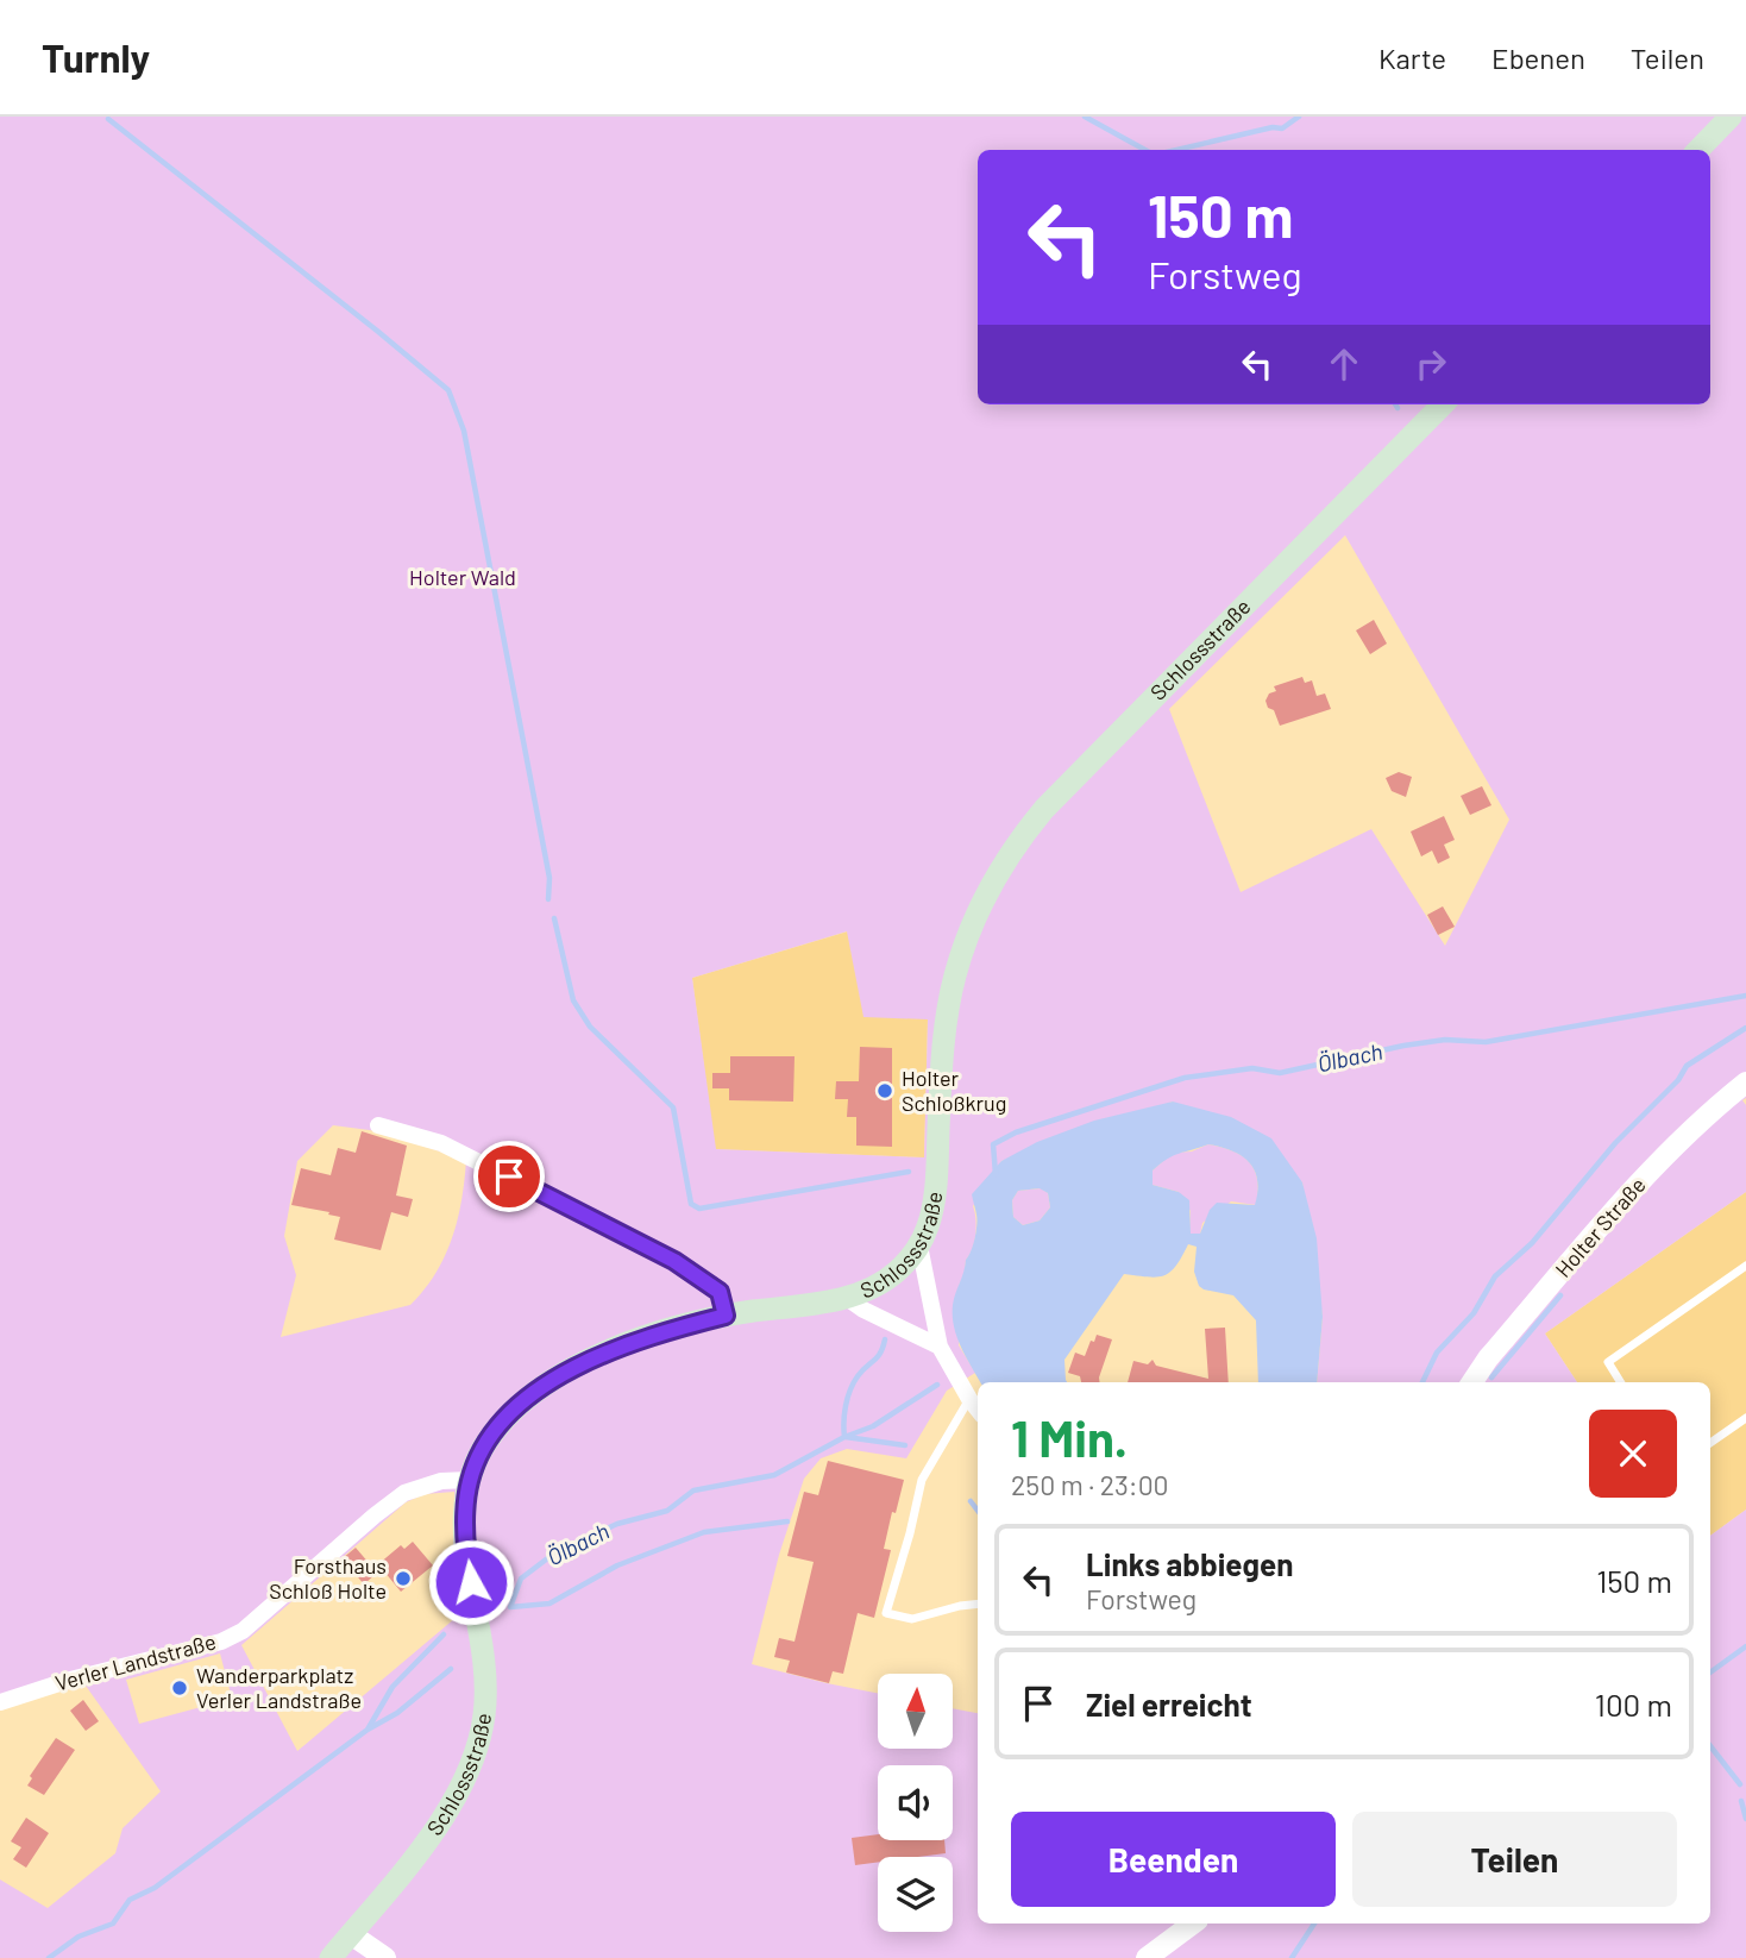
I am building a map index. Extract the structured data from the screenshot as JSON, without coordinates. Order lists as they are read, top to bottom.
{
  "streets": {
    "main road": ["Schlossstraße"],
    "street": ["Holter Straße", "Verler Landstraße"]
  },
  "crossings": [
    ["Schlossstraße", "Verler Landstraße"]
  ],
  "water": ["Ölbach"],
  "parks": ["Holter Wald"],
  "places": ["Holter Schloßkrug", "Forsthaus Schloß Holte", "Wanderparkplatz Verler Landstraße"],
  "north": "top",
  "page": {
    "header": "Turnly",
    "nav": ["Karte", "Ebenen", "Teilen"],
    "turn": ["150 m", "Forstweg"],
    "heading": ["1 Min.", "250 m · 23:00"],
    "list": [
      {
        "name": "Links abbiegen",
        "note": "Forstweg",
        "value": "150 m"
      },
      {
        "name": "Ziel erreicht",
        "value": "100 m"
      }
    ],
    "buttons": ["Beenden", "Teilen"]
  }
}
